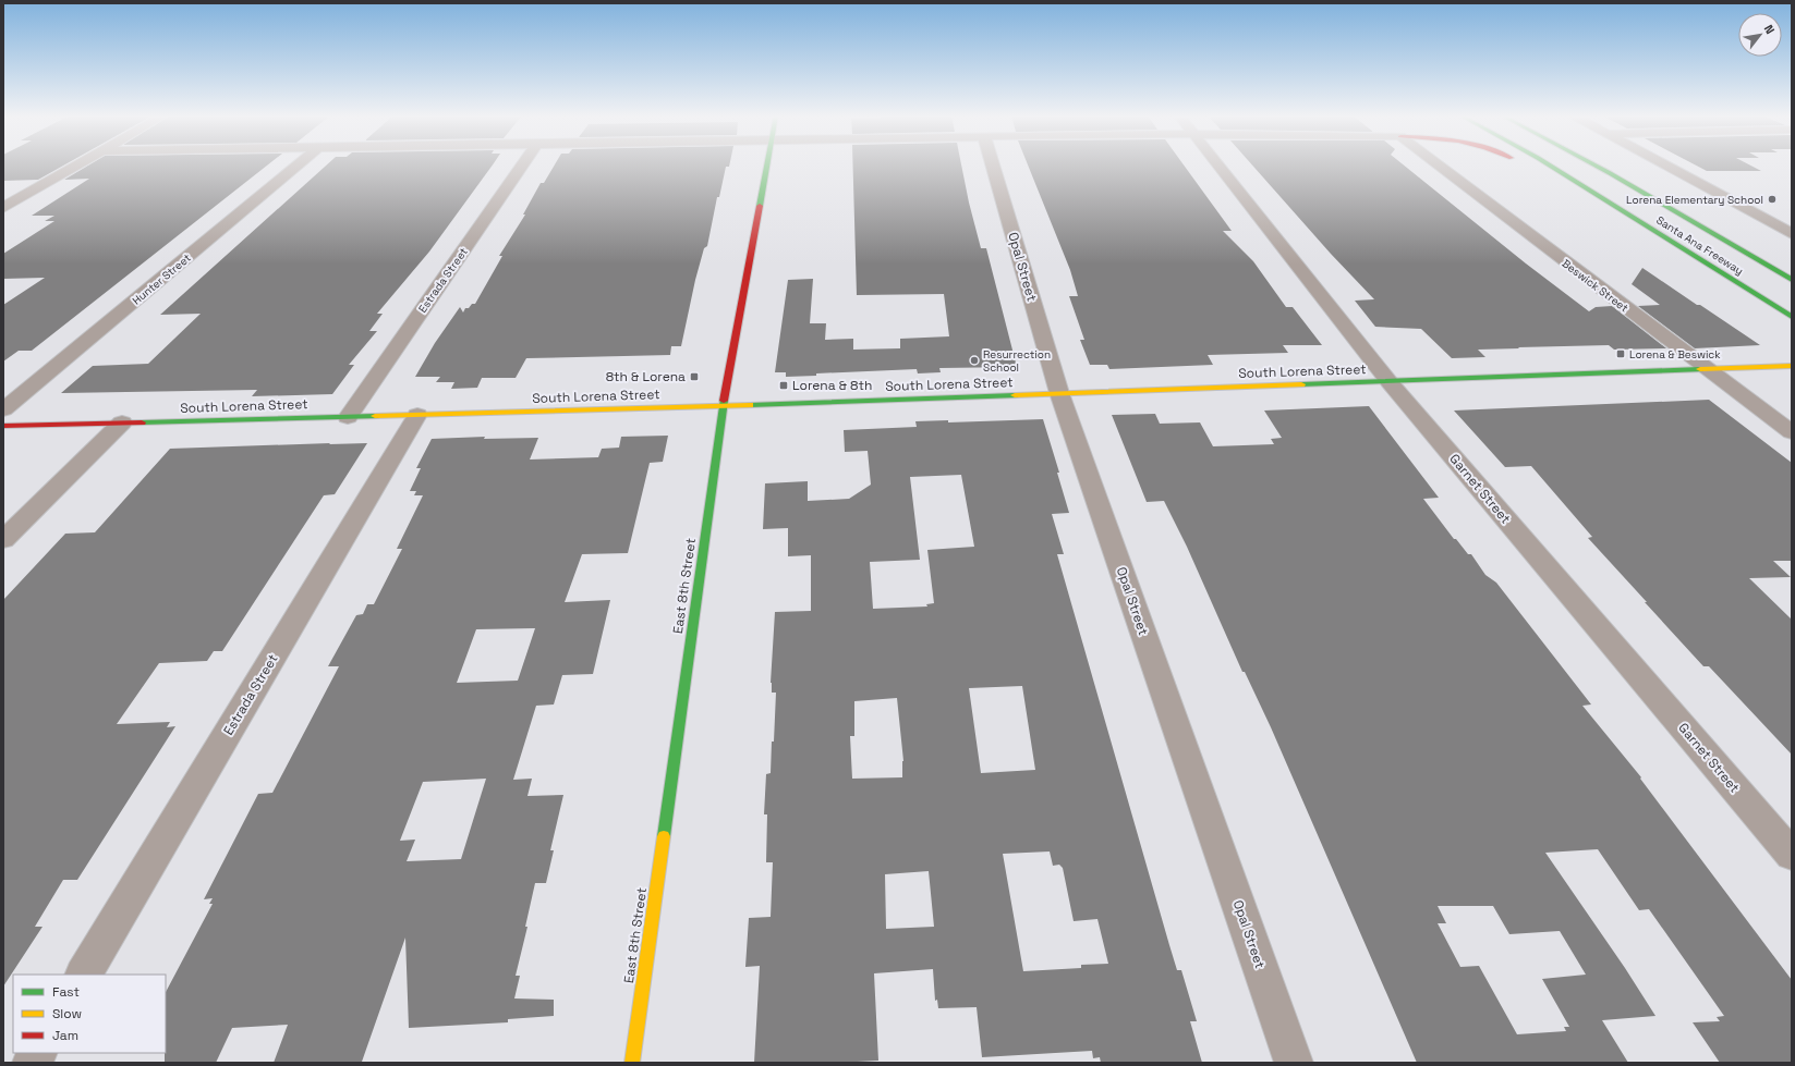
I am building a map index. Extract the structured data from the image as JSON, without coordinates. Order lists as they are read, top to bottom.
{
  "streets": {
    "main road": ["Santa Ana Freeway", "South Lorena Street", "East 8th Street"],
    "street": [
      "Opal Street",
      "Hunter Street",
      "Estrada Street",
      "Beswick Street",
      "Garnet Street"
    ]
  },
  "crossings": [
    ["Opal Street", "South Lorena Street"],
    ["Estrada Street", "South Lorena Street"],
    ["Beswick Street", "South Lorena Street"],
    ["South Lorena Street", "Garnet Street"],
    ["South Lorena Street", "East 8th Street"]
  ],
  "places": {
    "other": ["Lorena Elementary School", "Resurrection School"],
    "transit": ["Lorena & Beswick", "8th & Lorena", "Lorena & 8th"]
  },
  "legend": ["Fast", "Slow", "Jam"],
  "north": "top right"
}
